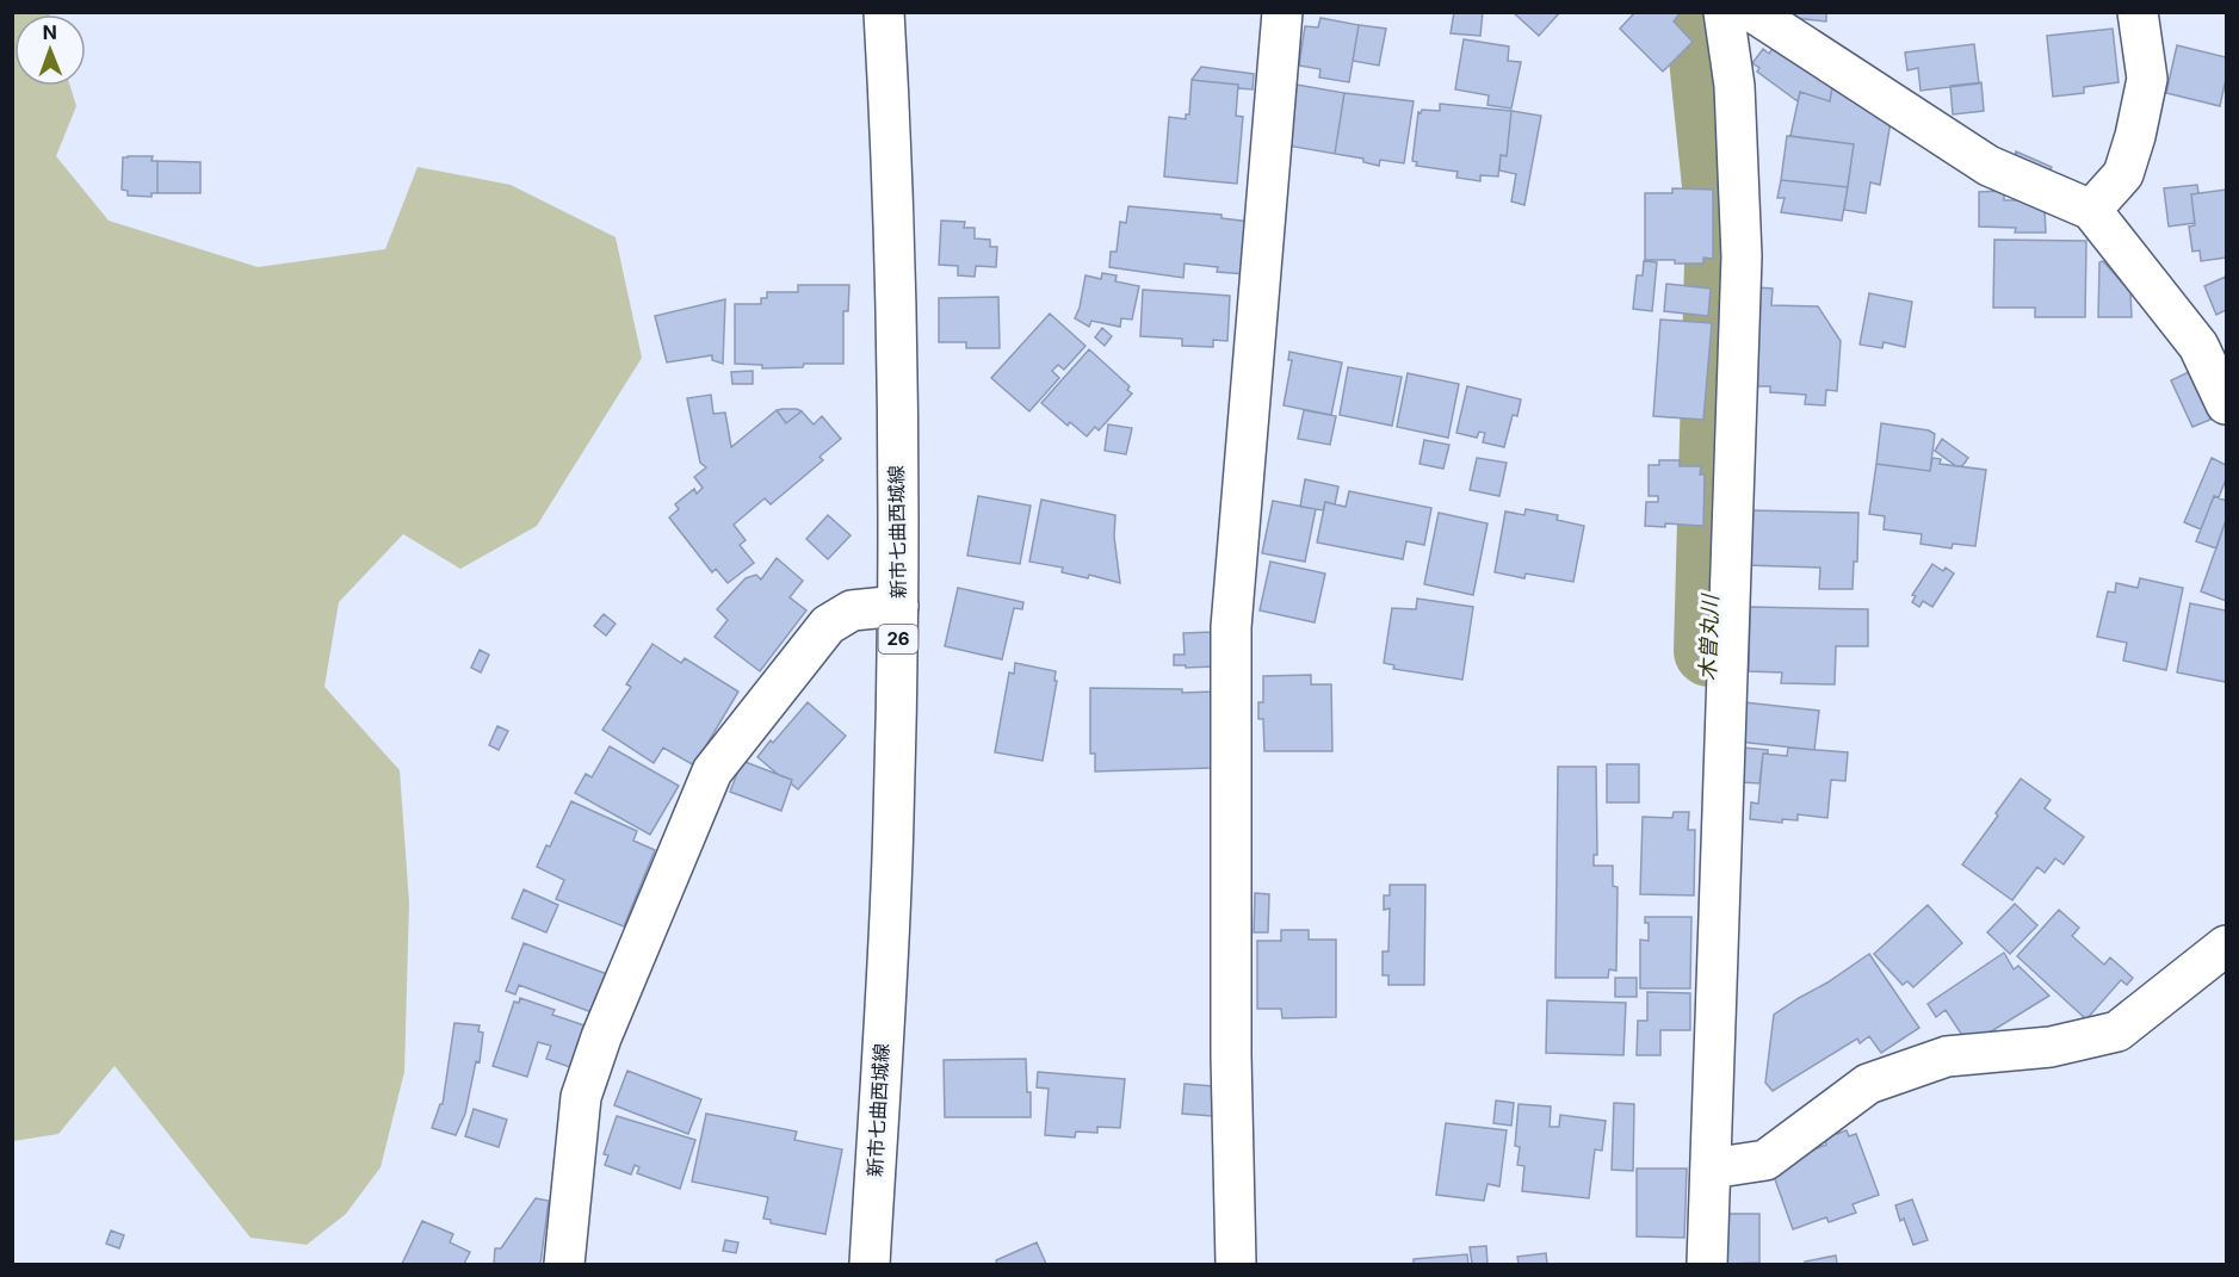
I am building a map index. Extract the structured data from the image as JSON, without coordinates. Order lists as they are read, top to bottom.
{
  "streets": {
    "street": ["新市七曲西城線", "26"]
  },
  "water": ["木曽丸川"],
  "north": "top"
}
